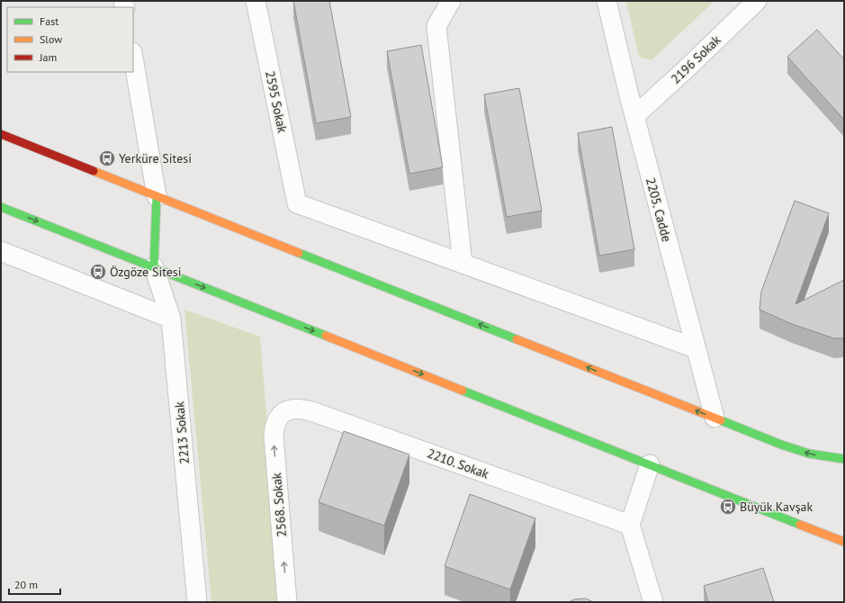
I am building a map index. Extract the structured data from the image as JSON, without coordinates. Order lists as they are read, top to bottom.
{
  "streets": {
    "street": [
      "2196 Sokak",
      "2595 Sokak",
      "2205. Cadde",
      "2213 Sokak",
      "2210. Sokak",
      "2568. Sokak"
    ]
  },
  "crossings": [
    ["2196 Sokak", "2205. Cadde"],
    ["2210. Sokak", "2568. Sokak"]
  ],
  "one_way": ["2568. Sokak"],
  "places": {
    "bus stop": ["Yerküre Sitesi", "Özgöze Sitesi", "Büyük Kavşak"]
  },
  "legend": ["Fast", "Slow", "Jam"],
  "scale_bar": "20 m"
}
